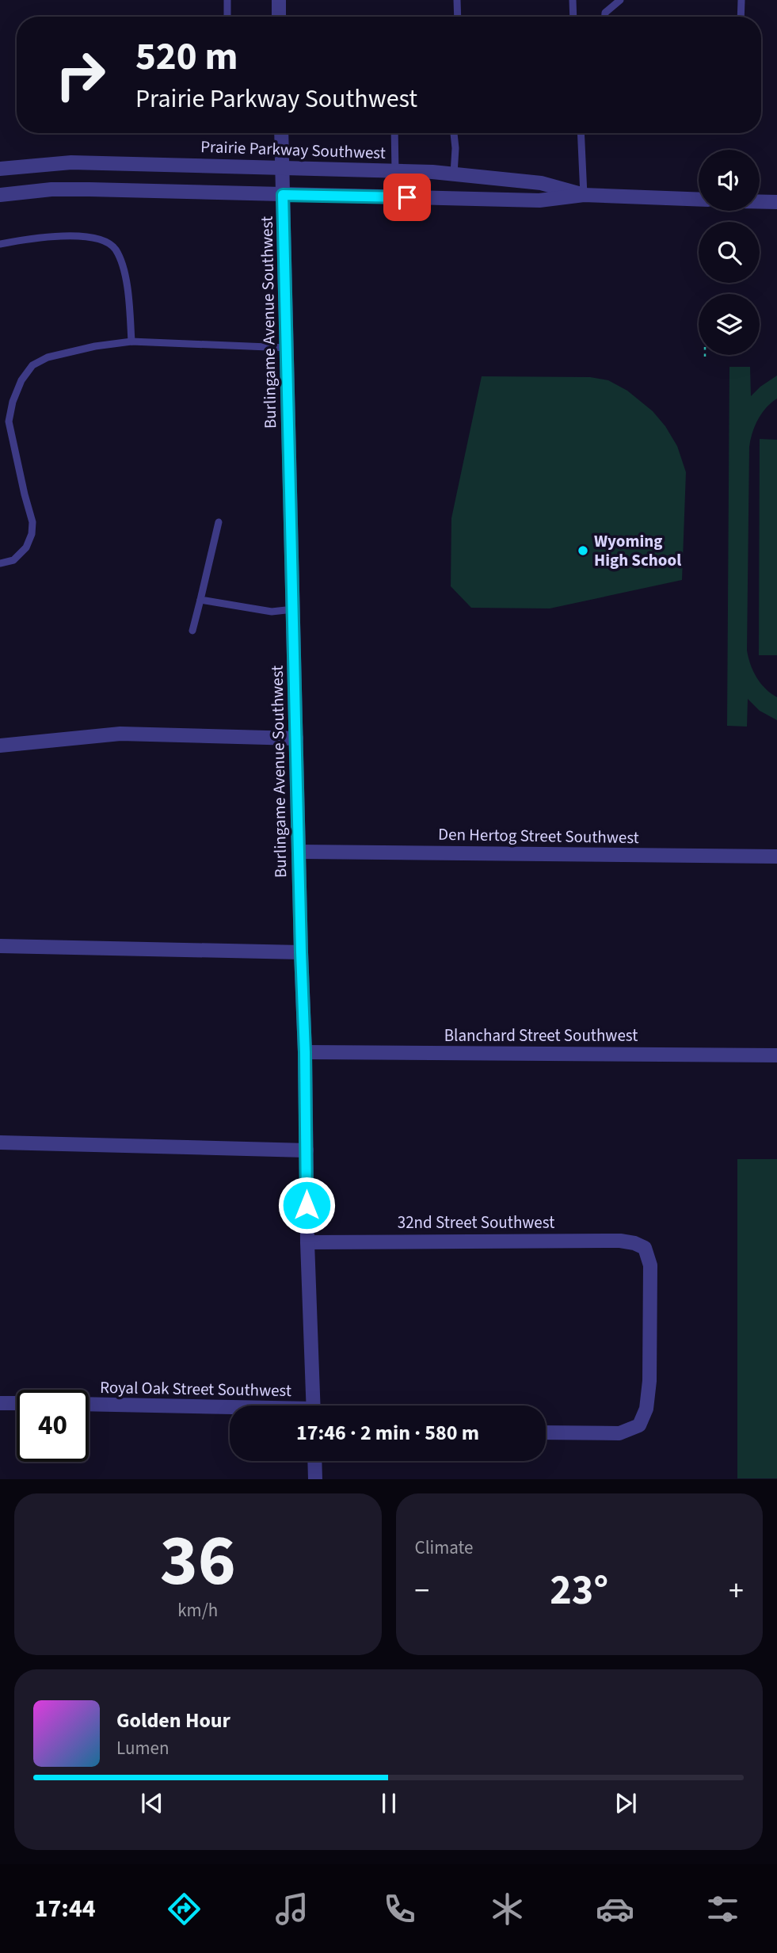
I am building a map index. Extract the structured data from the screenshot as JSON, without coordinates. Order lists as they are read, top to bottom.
{
  "streets": {
    "street": [
      "Prairie Parkway Southwest",
      "Burlingame Avenue Southwest",
      "Den Hertog Street Southwest",
      "Blanchard Street Southwest",
      "32nd Street Southwest",
      "Royal Oak Street Southwest"
    ]
  },
  "crossings": [
    ["Prairie Parkway Southwest", "Burlingame Avenue Southwest"],
    ["Burlingame Avenue Southwest", "Den Hertog Street Southwest"],
    ["Burlingame Avenue Southwest", "Blanchard Street Southwest"],
    ["Burlingame Avenue Southwest", "32nd Street Southwest"]
  ],
  "places": ["Wyoming High School"],
  "page": {
    "turn": ["520 m", "Prairie Parkway Southwest"],
    "limit": "40",
    "trip": "17:46 · 2 min · 580 m",
    "tile": [
      ["36", "km/h"],
      "Climate"
    ],
    "heat": ["−", "23°", "+"],
    "song": ["Golden Hour", "Lumen"],
    "tabs": "17:44"
  }
}
